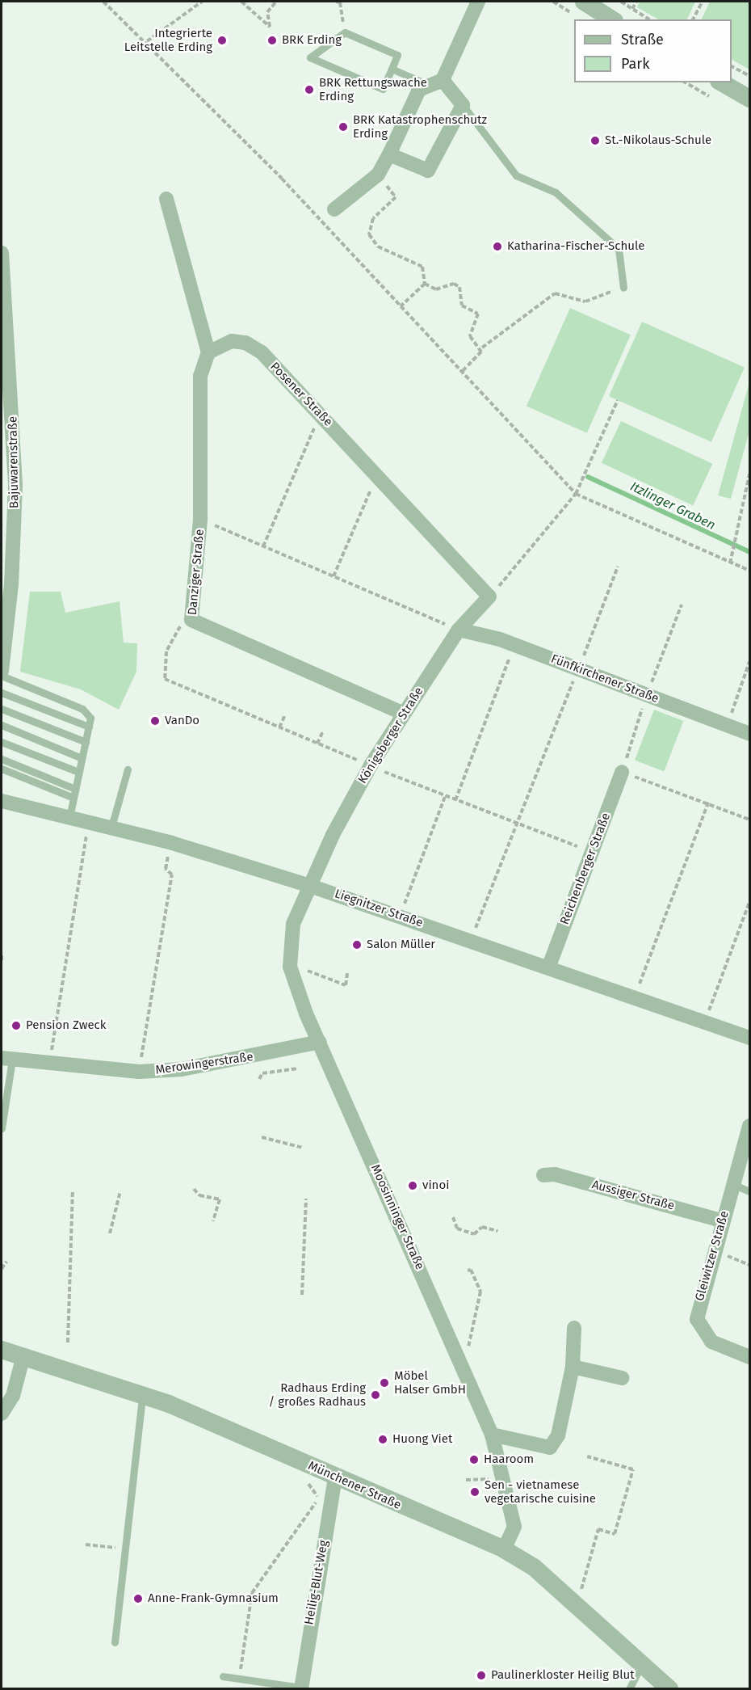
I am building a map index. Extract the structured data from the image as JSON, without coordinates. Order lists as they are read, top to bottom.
{
  "streets": {
    "street": [
      "Posener Straße",
      "Bajuwarenstraße",
      "Danziger Straße",
      "Fünfkirchener Straße",
      "Königsberger Straße",
      "Reichenberger Straße",
      "Liegnitzer Straße",
      "Merowingerstraße",
      "Aussiger Straße",
      "Moosinninger Straße",
      "Gleiwitzer Straße",
      "Münchener Straße",
      "Heilig-Blut-Weg"
    ]
  },
  "crossings": [
    ["Posener Straße", "Danziger Straße"],
    ["Posener Straße", "Königsberger Straße"],
    ["Danziger Straße", "Königsberger Straße"],
    ["Fünfkirchener Straße", "Königsberger Straße"],
    ["Königsberger Straße", "Liegnitzer Straße"],
    ["Königsberger Straße", "Moosinninger Straße"],
    ["Reichenberger Straße", "Liegnitzer Straße"],
    ["Liegnitzer Straße", "Moosinninger Straße"],
    ["Merowingerstraße", "Moosinninger Straße"],
    ["Aussiger Straße", "Gleiwitzer Straße"],
    ["Moosinninger Straße", "Münchener Straße"],
    ["Münchener Straße", "Heilig-Blut-Weg"]
  ],
  "water": ["Itzlinger Graben"],
  "places": [
    "Integrierte Leitstelle Erding",
    "BRK Erding",
    "BRK Rettungswache Erding",
    "BRK Katastrophenschutz Erding",
    "St.-Nikolaus-Schule",
    "Katharina-Fischer-Schule",
    "VanDo",
    "Salon Müller",
    "Pension Zweck",
    "vinoi",
    "Möbel Halser GmbH",
    "Radhaus Erding / großes Radhaus",
    "Huong Viet",
    "Haaroom",
    "Sen - vietnamese vegetarische cuisine",
    "Anne-Frank-Gymnasium",
    "Paulinerkloster Heilig Blut"
  ],
  "legend": ["Straße", "Park"]
}
